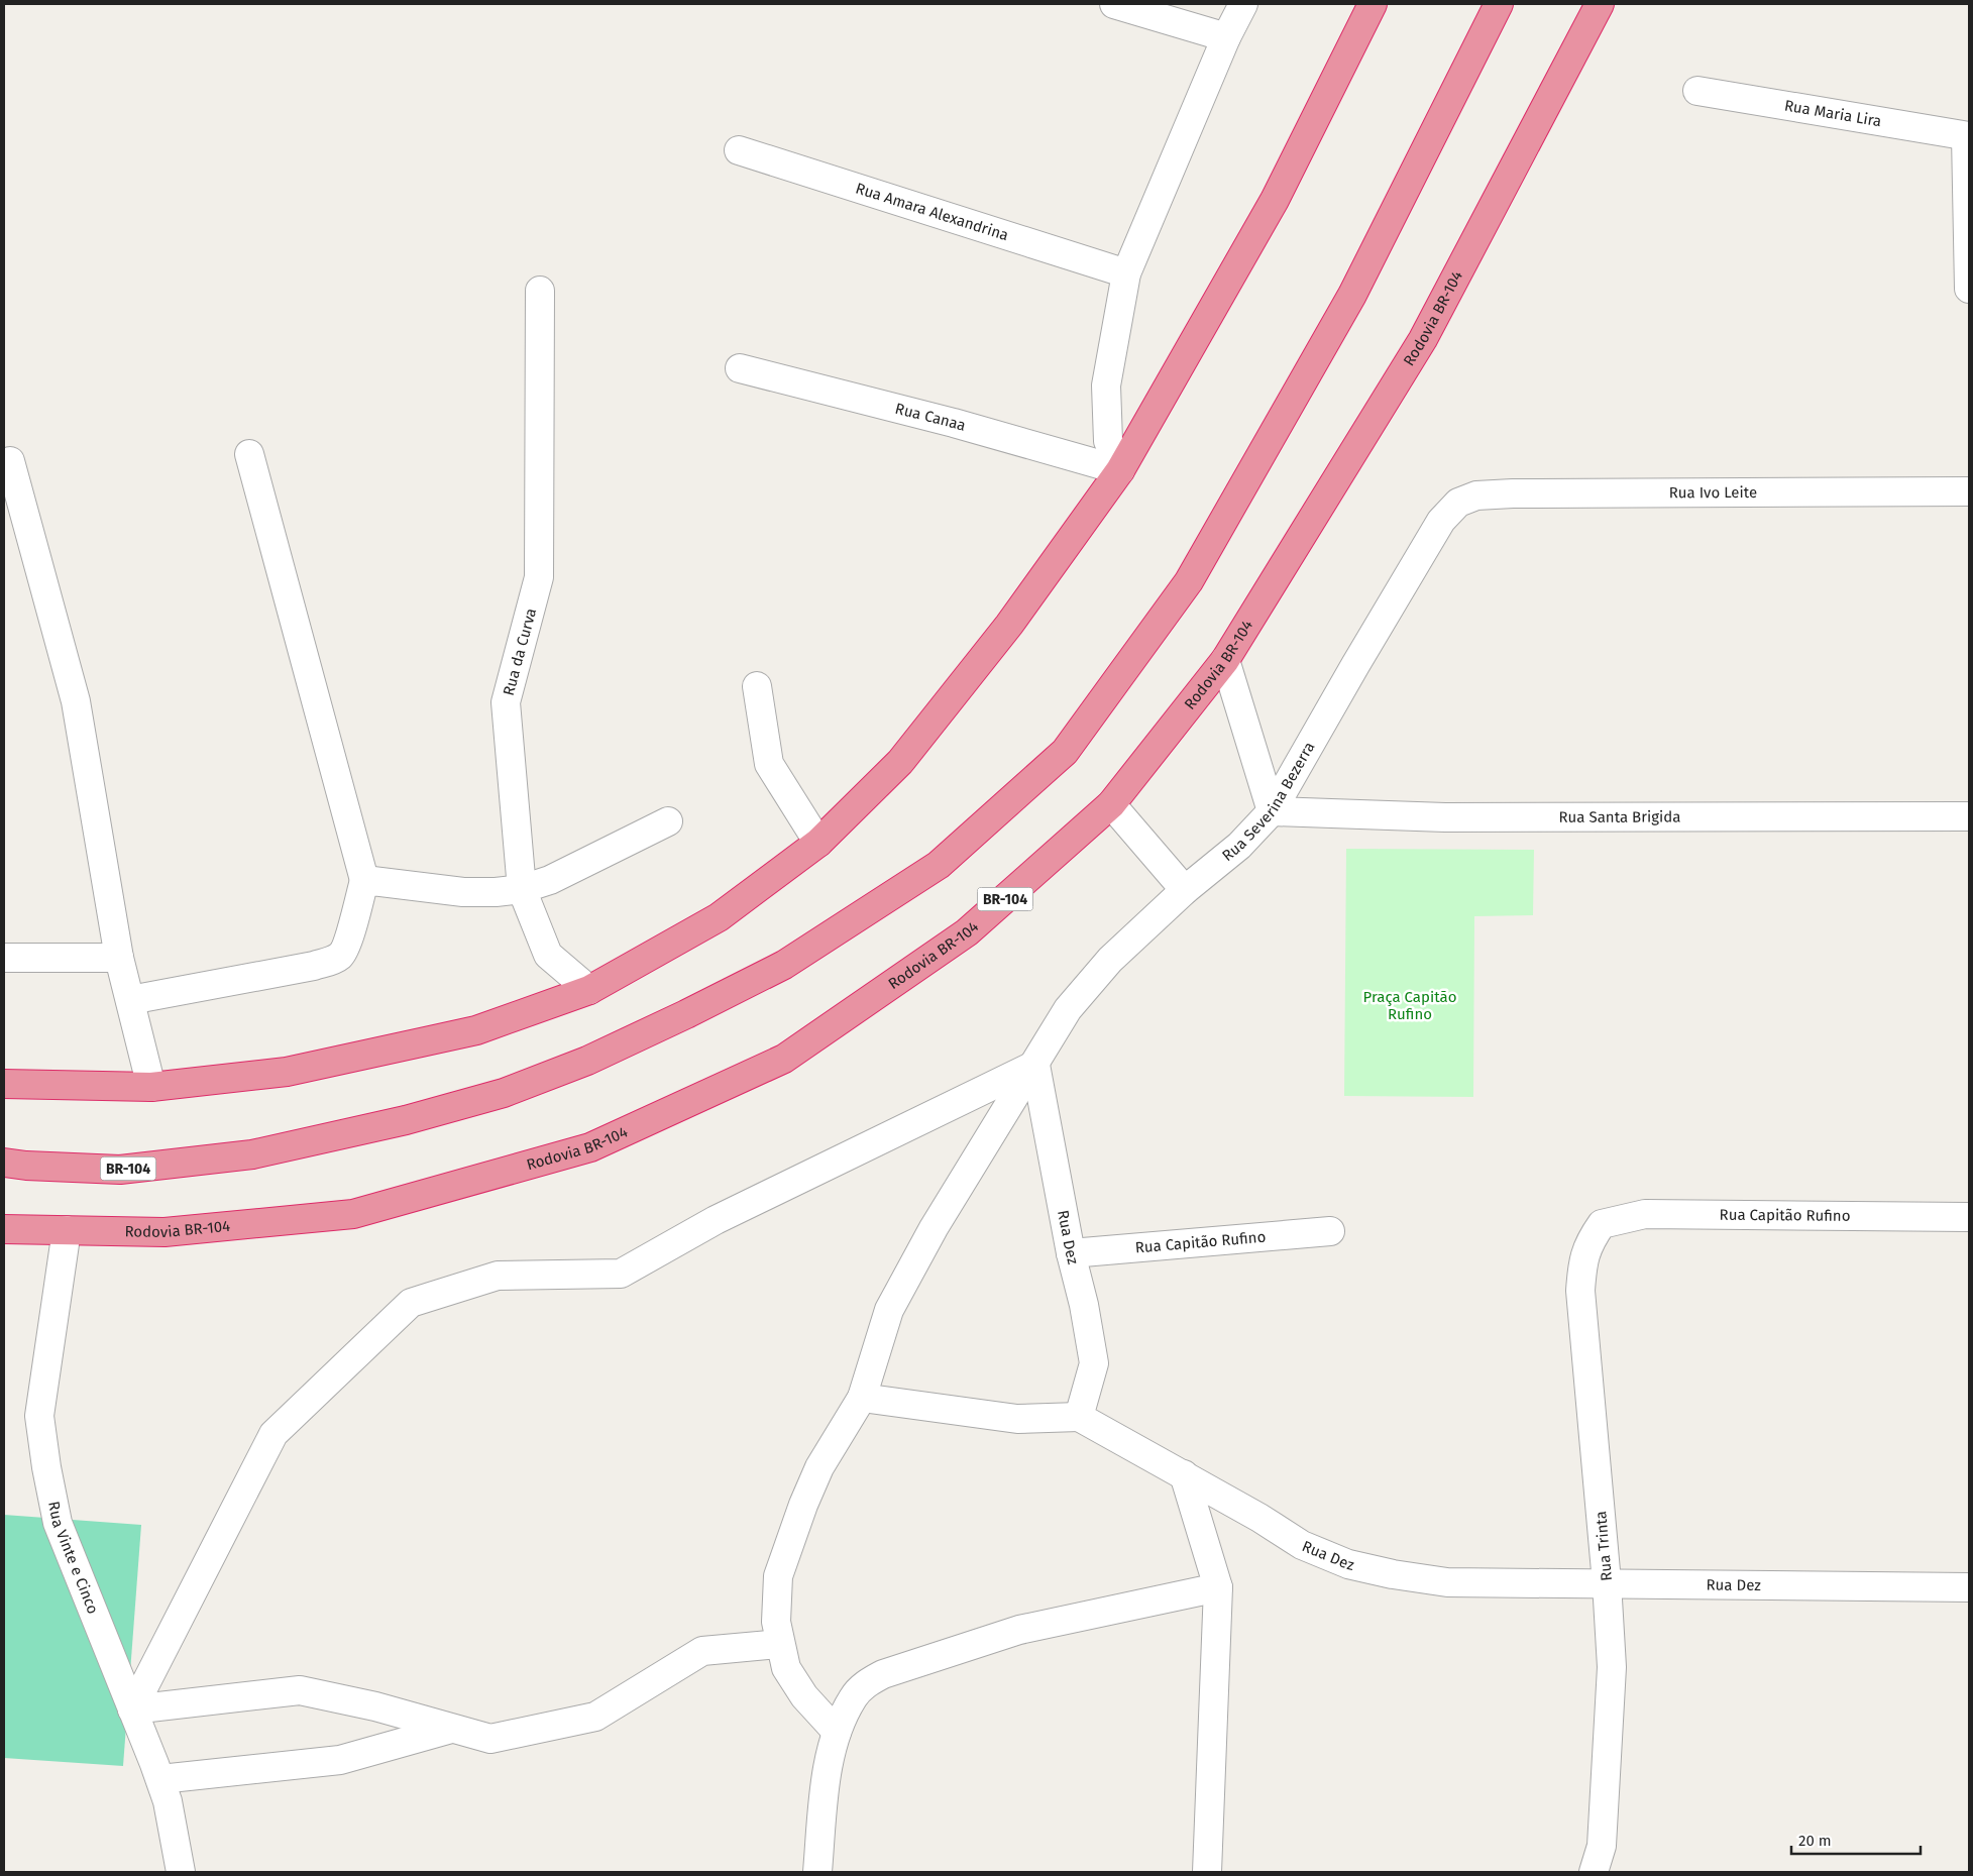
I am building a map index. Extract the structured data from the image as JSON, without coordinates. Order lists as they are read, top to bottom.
{
  "streets": {
    "highway": ["Rodovia BR-104", "BR-104"],
    "street": [
      "Rua Maria Lira",
      "Rua Amara Alexandrina",
      "Rua Canaa",
      "Rua Ivo Leite",
      "Rua da Curva",
      "Rua Severina Bezerra",
      "Rua Santa Brigida",
      "Rua Capitão Rufino",
      "Rua Dez",
      "Rua Trinta",
      "Rua Vinte e Cinco"
    ]
  },
  "crossings": [
    ["Rodovia BR-104", "Rua Vinte e Cinco"],
    ["Rua Ivo Leite", "Rua Severina Bezerra"],
    ["Rua Severina Bezerra", "Rua Santa Brigida"],
    ["Rua Severina Bezerra", "Rua Dez"],
    ["Rua Capitão Rufino", "Rua Dez"],
    ["Rua Capitão Rufino", "Rua Trinta"],
    ["Rua Dez", "Rua Trinta"]
  ],
  "parks": ["Praça Capitão Rufino"],
  "scale_bar": "20 m"
}
